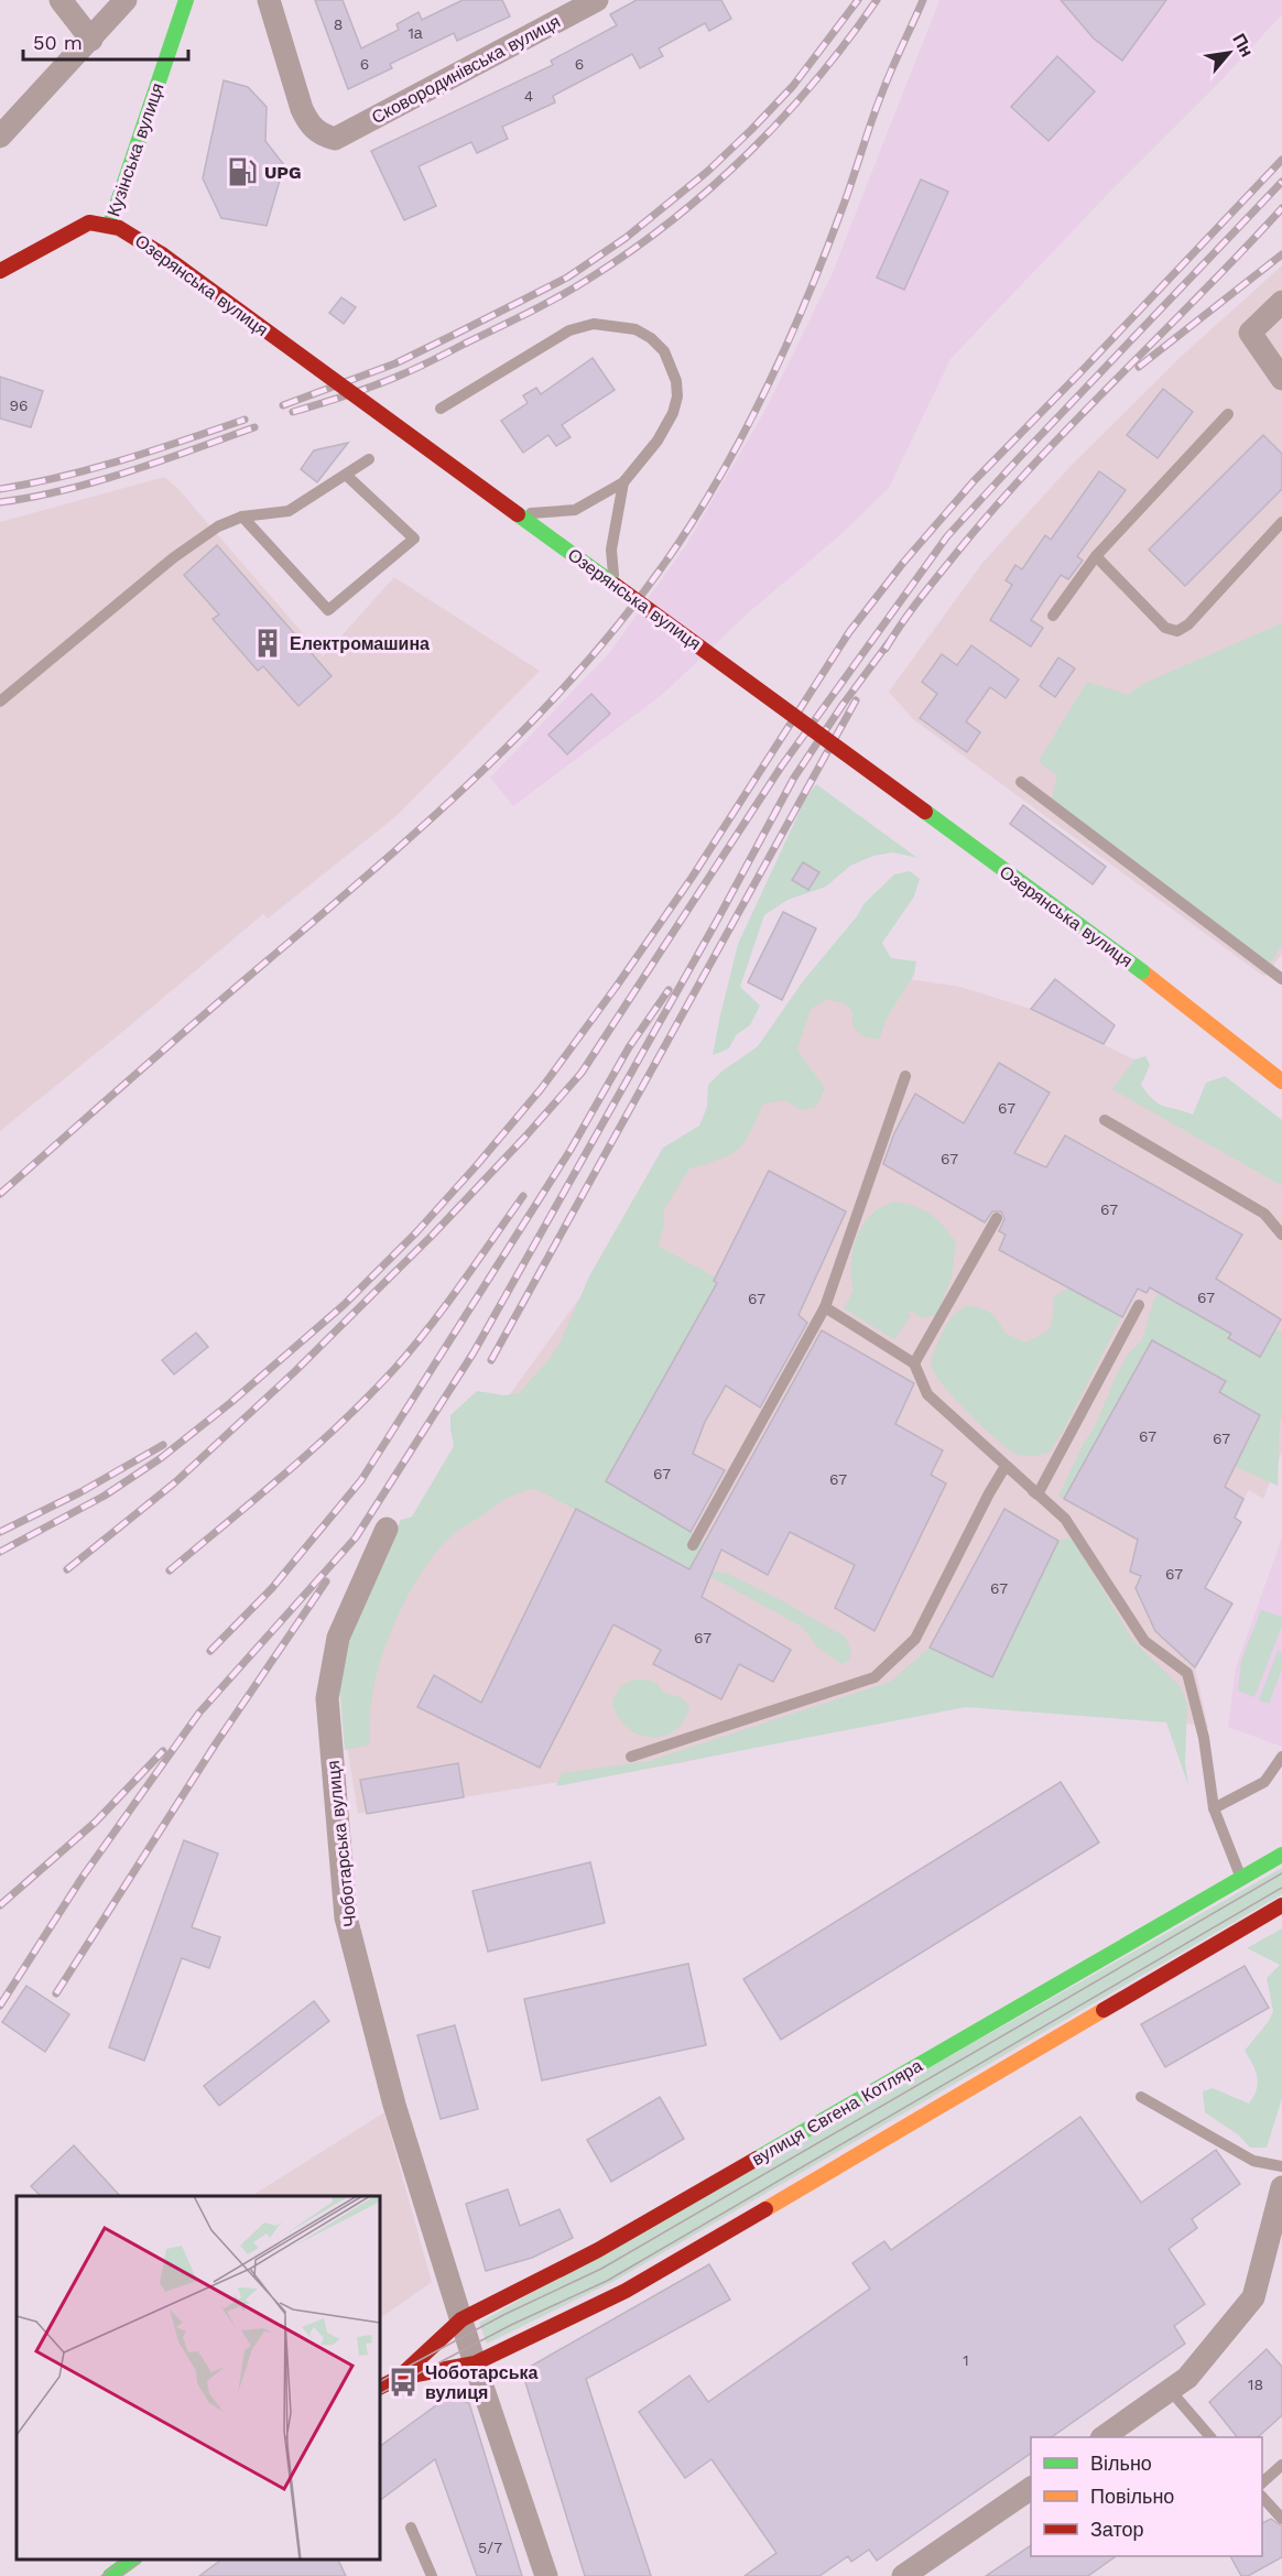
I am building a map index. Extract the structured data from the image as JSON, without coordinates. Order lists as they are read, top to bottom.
{
  "streets": {
    "main road": ["Кузінська вулиця", "Озерянська вулиця", "вулиця Євгена Котляра"],
    "street": ["Сковородинівська вулиця", "Чоботарська вулиця"]
  },
  "crossings": [
    ["Кузінська вулиця", "Озерянська вулиця"],
    ["Чоботарська вулиця", "вулиця Євгена Котляра"]
  ],
  "places": {
    "fuel station": ["UPG"],
    "building": ["Електромашина"],
    "bus stop": ["Чоботарська вулиця"]
  },
  "house_numbers": [
    "8",
    "1а",
    "6",
    "6",
    "4",
    "96",
    "67",
    "67",
    "67",
    "67",
    "67",
    "67",
    "67",
    "67",
    "67",
    "67",
    "67",
    "67",
    "1",
    "18",
    "5/7"
  ],
  "legend": ["Вільно", "Повільно", "Затор"],
  "scale_bar": "50 m",
  "north": "top right"
}
